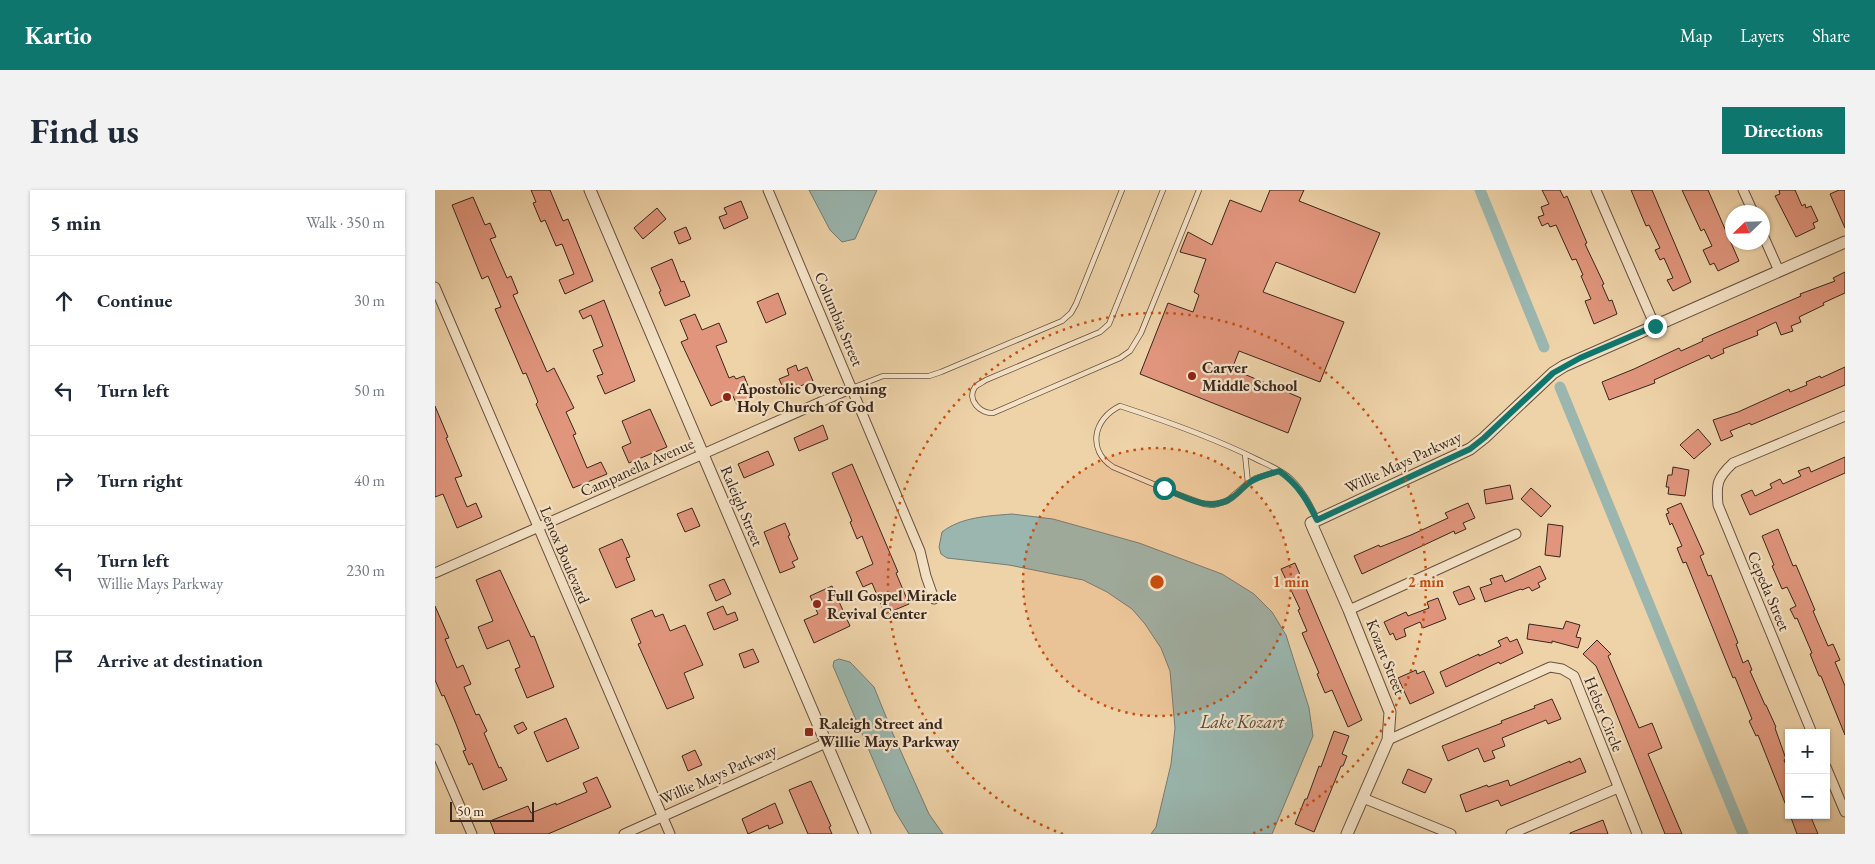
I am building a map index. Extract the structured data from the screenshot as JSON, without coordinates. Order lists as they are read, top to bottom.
{
  "streets": {
    "street": [
      "Columbia Street",
      "Willie Mays Parkway",
      "Campanella Avenue",
      "Raleigh Street",
      "Lenox Boulevard",
      "Cepeda Street",
      "Kozart Street",
      "Heber Circle"
    ]
  },
  "crossings": [
    ["Columbia Street", "Campanella Avenue"],
    ["Willie Mays Parkway", "Raleigh Street"],
    ["Willie Mays Parkway", "Lenox Boulevard"],
    ["Willie Mays Parkway", "Kozart Street"],
    ["Campanella Avenue", "Raleigh Street"],
    ["Campanella Avenue", "Lenox Boulevard"],
    ["Kozart Street", "Heber Circle"]
  ],
  "water": ["Lake Kozart"],
  "places": {
    "other": ["Carver Middle School", "Apostolic Overcoming Holy Church of God", "Full Gospel Miracle Revival Center"],
    "transit": ["Raleigh Street and Willie Mays Parkway"]
  },
  "scale_bar": "50 m",
  "north": "bottom left",
  "page": {
    "header": "Kartio",
    "nav": ["Map", "Layers", "Share"],
    "buttons": "Directions",
    "title": "Find us",
    "heading": ["5 min", "Walk · 350 m"],
    "list": [
      ["Continue", "30 m"],
      ["Turn left", "50 m"],
      ["Turn right", "40 m"],
      ["Turn left", "Willie Mays Parkway", "230 m"],
      "Arrive at destination"
    ],
    "map_buttons": ["+", "−"],
    "scale": "50 m"
  },
  "rings": ["1 min", "2 min"]
}
